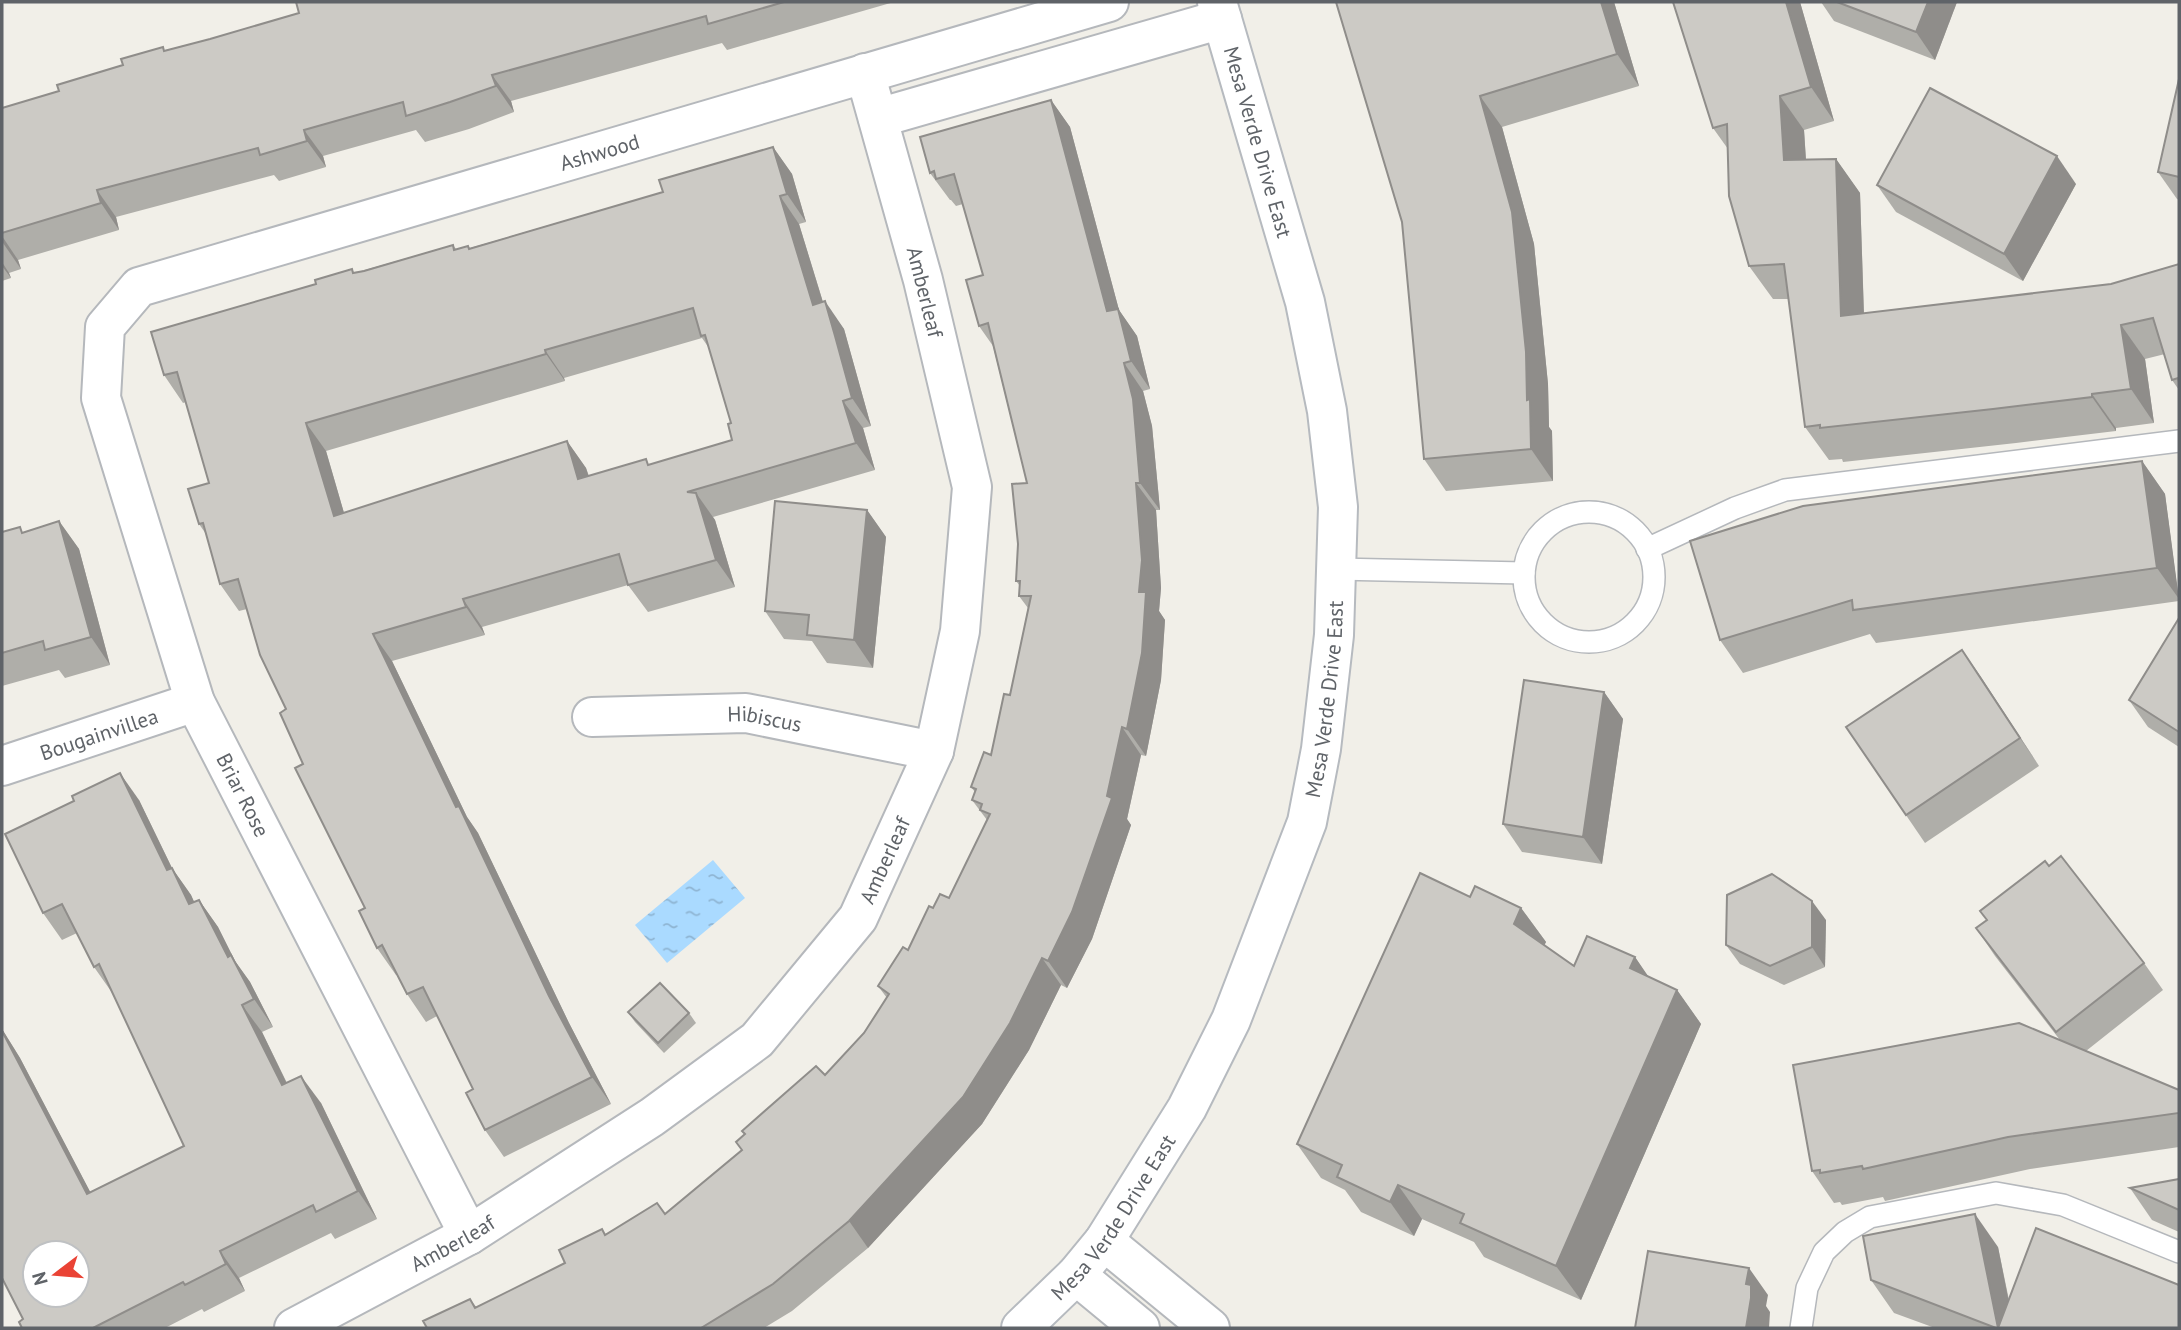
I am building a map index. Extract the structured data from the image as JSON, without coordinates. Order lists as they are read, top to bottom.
{
  "streets": {
    "street": [
      "Mesa Verde Drive East",
      "Ashwood",
      "Amberleaf",
      "Hibiscus",
      "Bougainvillea",
      "Briar Rose"
    ]
  },
  "crossings": [
    ["Ashwood", "Amberleaf"],
    ["Ashwood", "Briar Rose"],
    ["Amberleaf", "Hibiscus"],
    ["Amberleaf", "Briar Rose"],
    ["Bougainvillea", "Briar Rose"]
  ],
  "north": "left"
}
